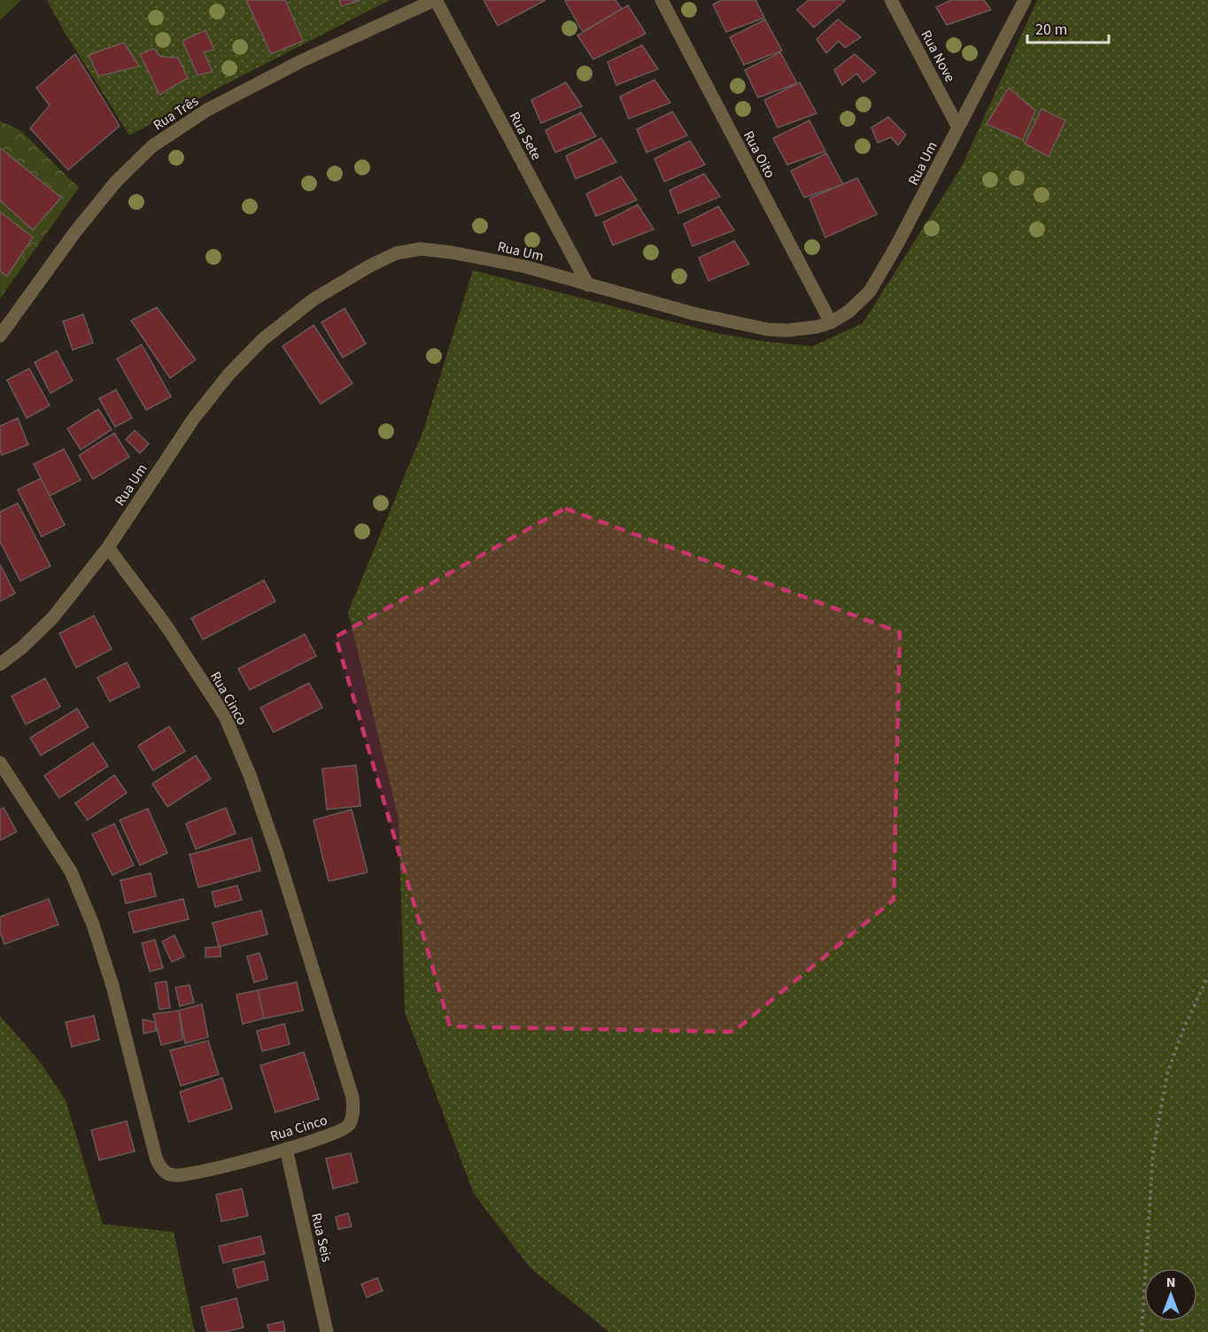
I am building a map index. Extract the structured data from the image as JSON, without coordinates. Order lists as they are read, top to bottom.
{
  "streets": {
    "street": [
      "Rua Nove",
      "Rua Três",
      "Rua Sete",
      "Rua Oito",
      "Rua Um",
      "Rua Cinco",
      "Rua Seis"
    ]
  },
  "crossings": [
    ["Rua Nove", "Rua Um"],
    ["Rua Três", "Rua Sete"],
    ["Rua Sete", "Rua Um"],
    ["Rua Oito", "Rua Um"],
    ["Rua Um", "Rua Cinco"],
    ["Rua Cinco", "Rua Seis"]
  ],
  "scale_bar": "20 m",
  "north": "top"
}
